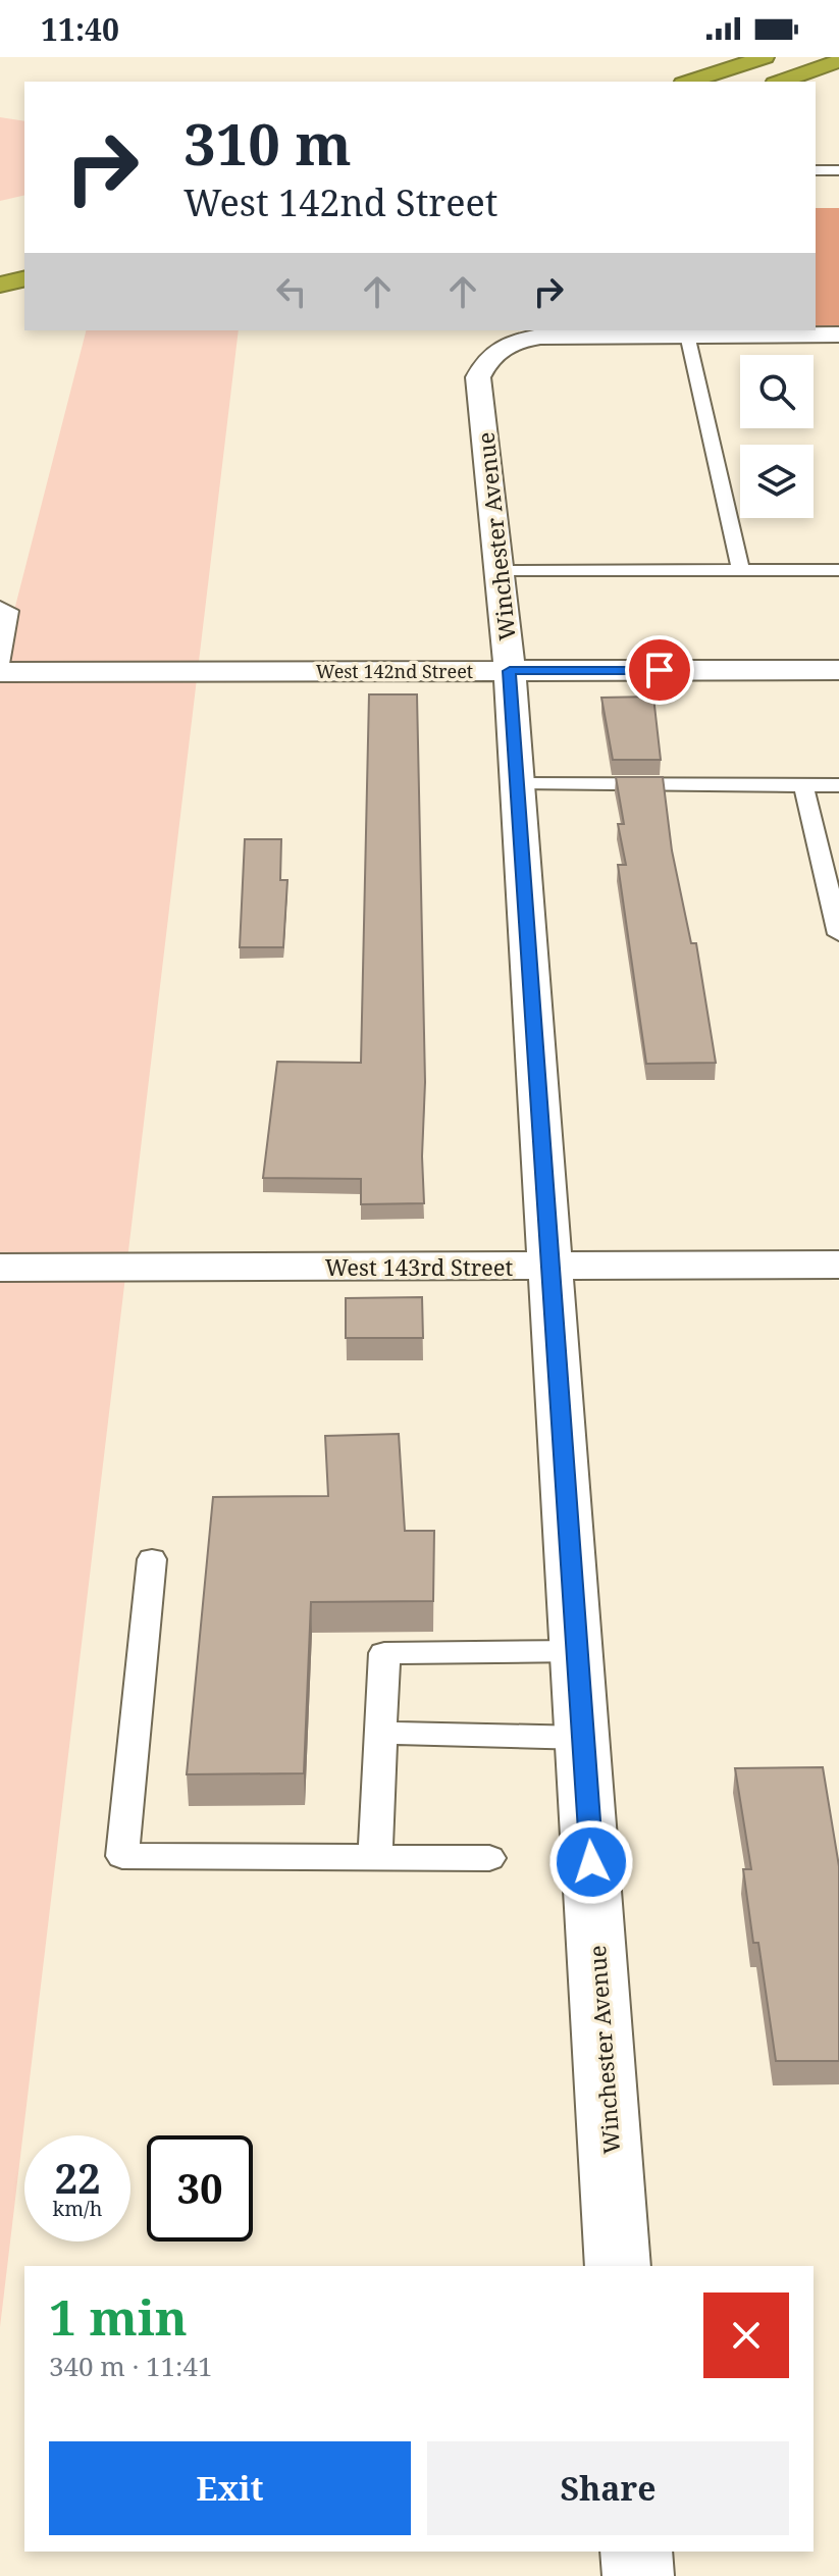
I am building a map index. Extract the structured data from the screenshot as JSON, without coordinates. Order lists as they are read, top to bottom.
{
  "streets": {
    "street": ["Winchester Avenue", "West 142nd Street", "West 143rd Street"]
  },
  "crossings": [
    ["Winchester Avenue", "West 142nd Street"],
    ["Winchester Avenue", "West 143rd Street"]
  ],
  "page": {
    "status": "11:40",
    "turn": ["310 m", "West 142nd Street"],
    "speed": "22 km/h",
    "limit": "30",
    "heading": ["1 min", "340 m · 11:41"],
    "buttons": ["Exit", "Share"]
  }
}
